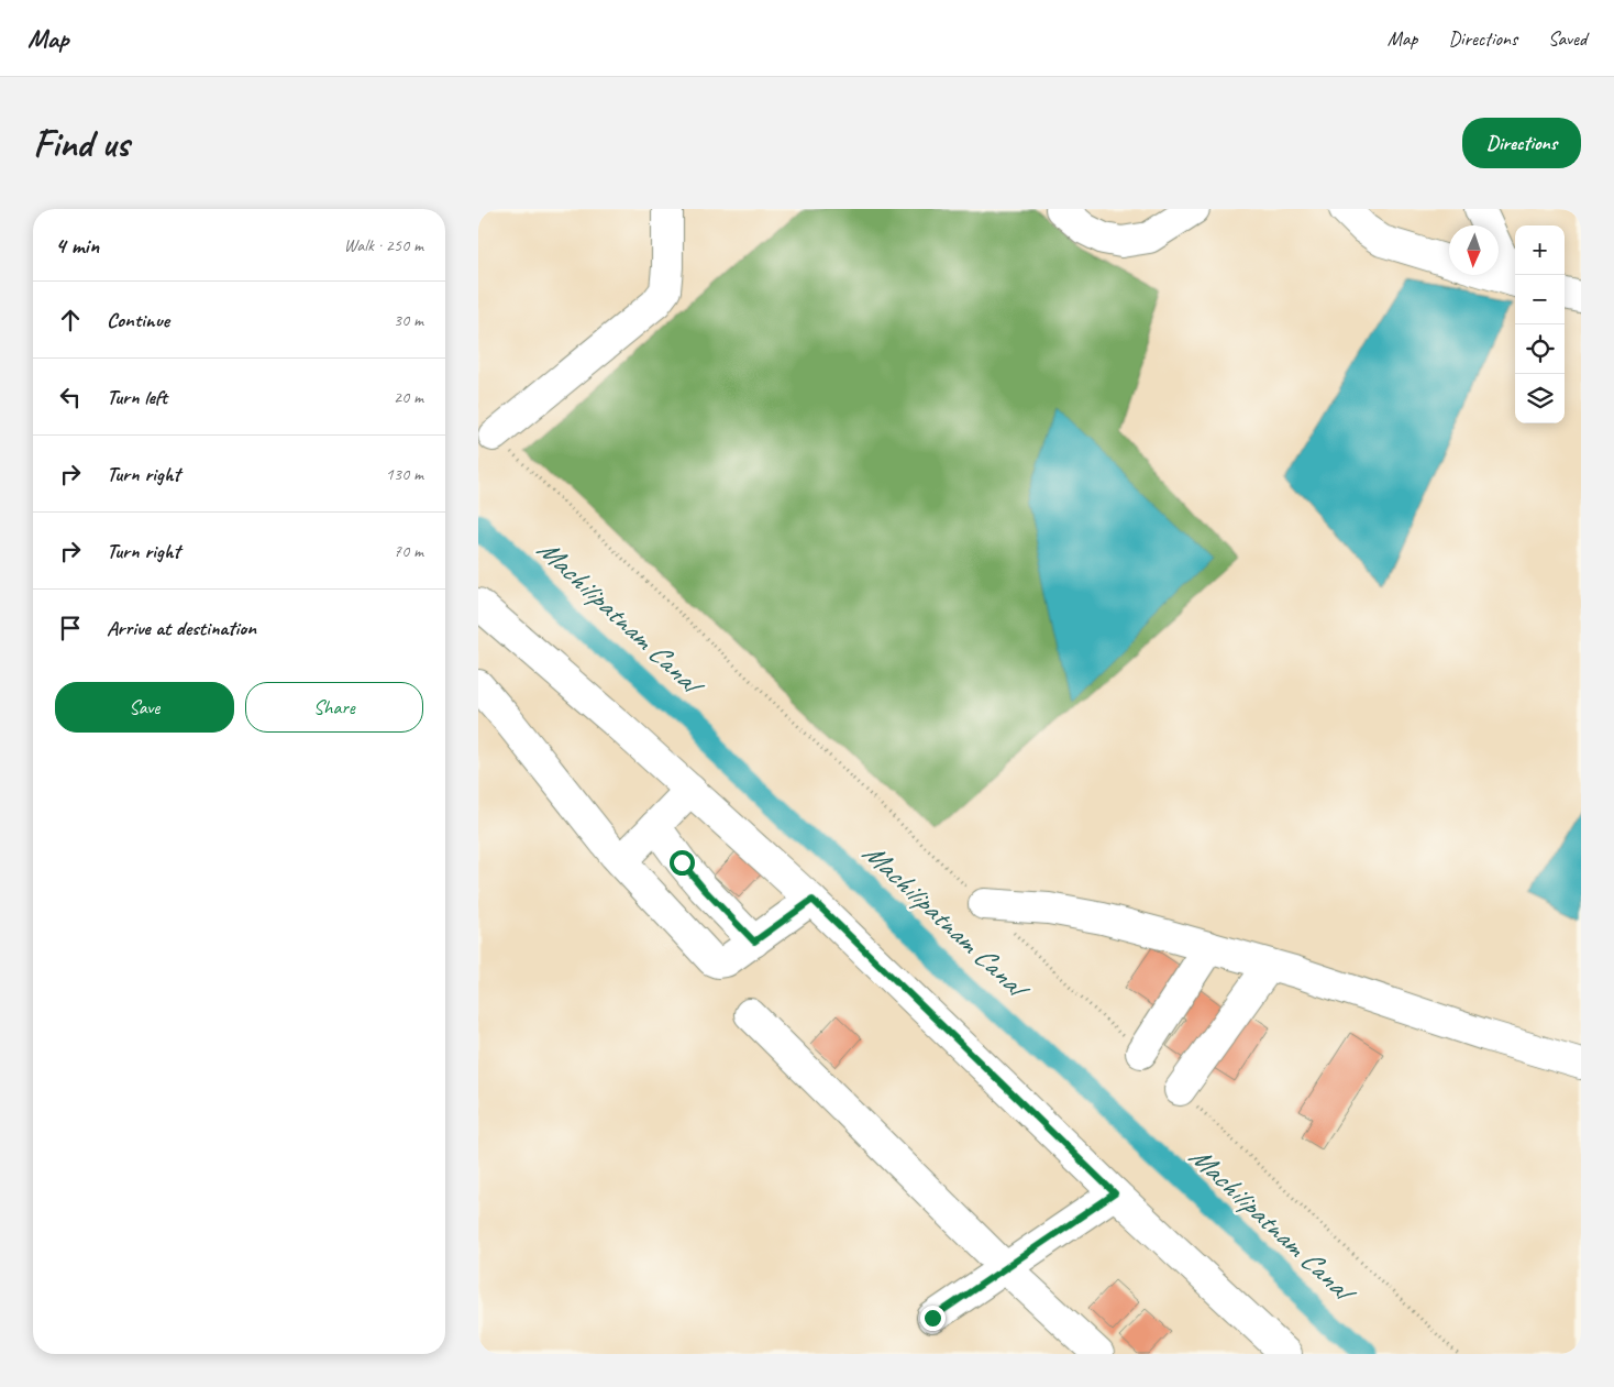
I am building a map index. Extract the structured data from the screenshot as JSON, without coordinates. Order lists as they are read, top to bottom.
{
  "water": ["Machilipatnam Canal"],
  "north": "bottom",
  "page": {
    "header": "Map",
    "nav": ["Map", "Directions", "Saved"],
    "buttons": [
      "Directions",
      ["Save", "Share"]
    ],
    "title": "Find us",
    "heading": ["4 min", "Walk · 250 m"],
    "map_buttons": ["+", "−"],
    "list": [
      ["Continue", "30 m"],
      ["Turn left", "20 m"],
      ["Turn right", "130 m"],
      ["Turn right", "70 m"],
      "Arrive at destination"
    ]
  }
}
